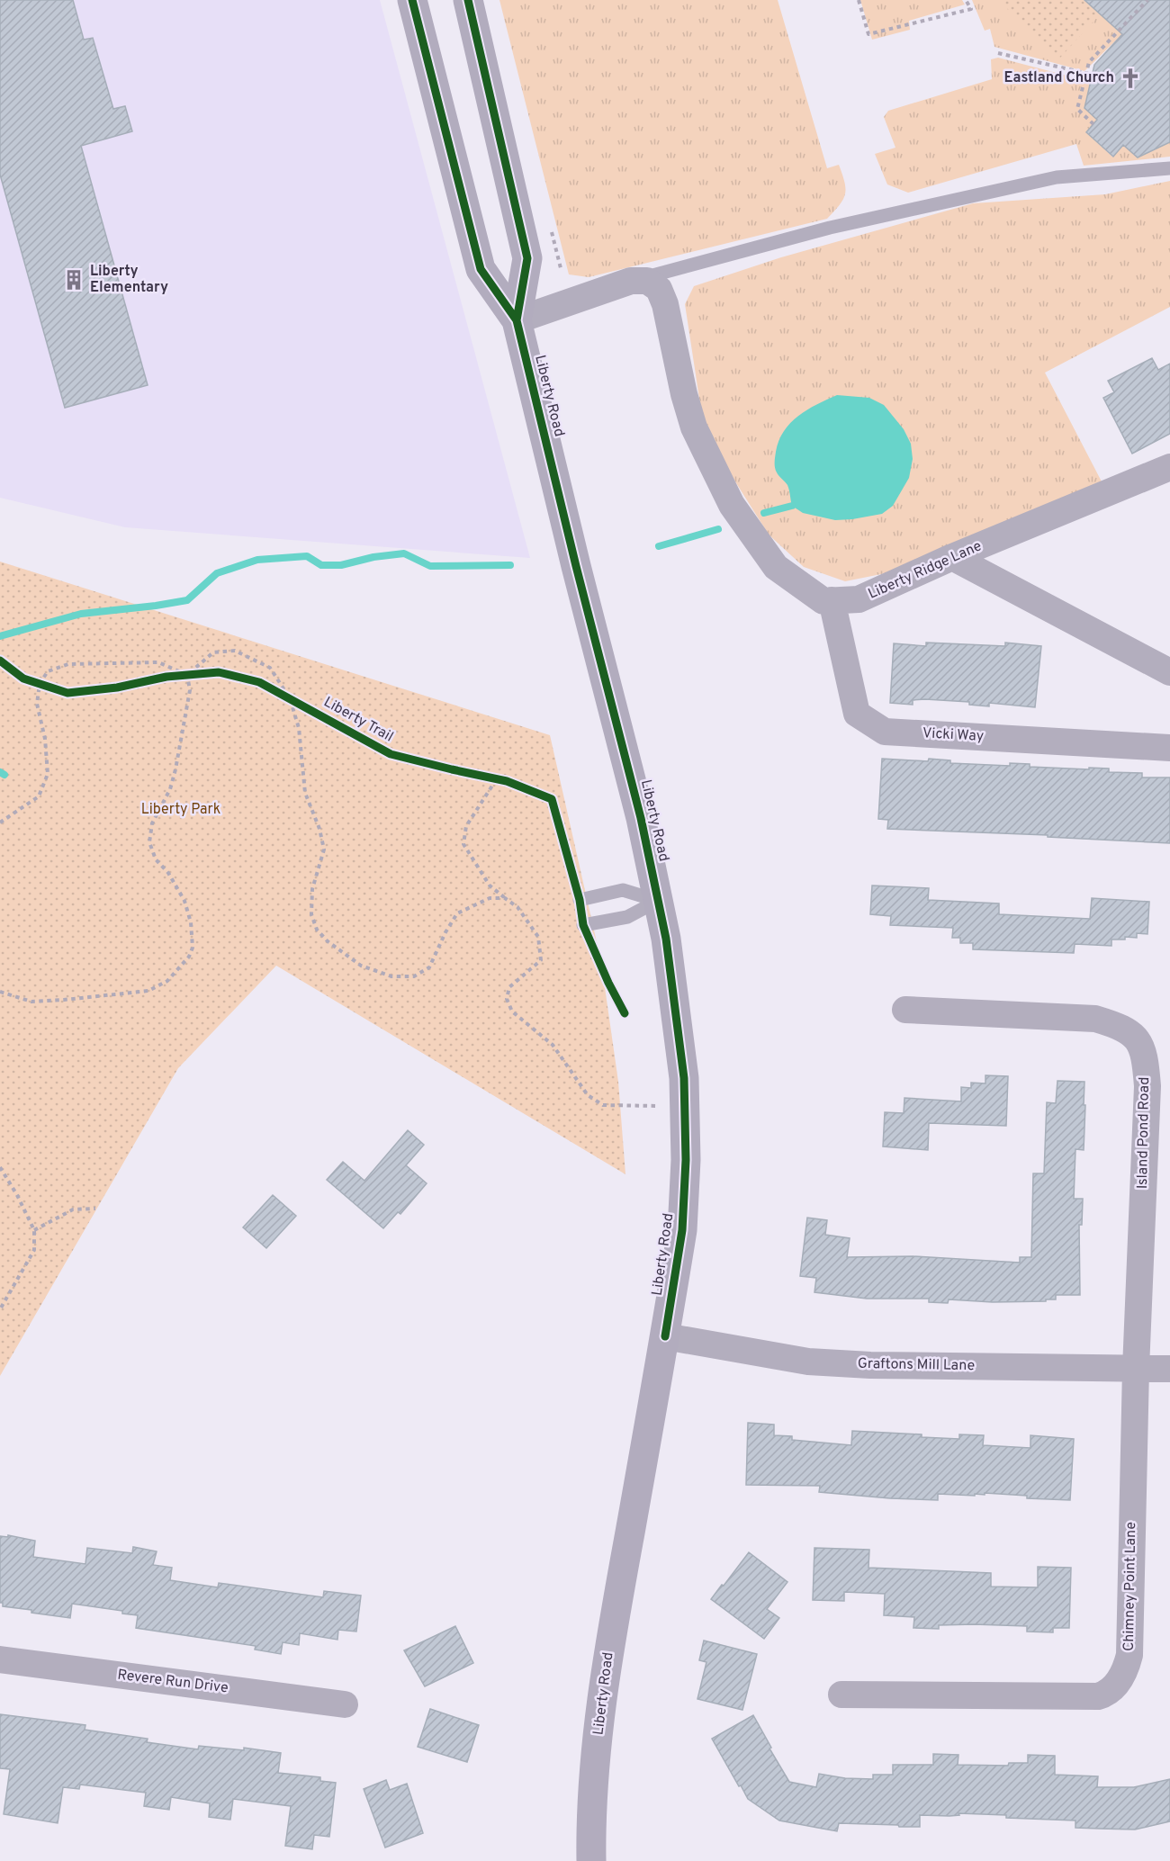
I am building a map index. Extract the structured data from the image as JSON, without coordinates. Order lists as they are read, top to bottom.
{
  "streets": {
    "main road": ["Liberty Road"],
    "street": [
      "Liberty Ridge Lane",
      "Vicki Way",
      "Island Pond Road",
      "Graftons Mill Lane",
      "Chimney Point Lane",
      "Revere Run Drive"
    ],
    "cycle path": ["Liberty Trail"]
  },
  "crossings": [
    ["Liberty Road", "Graftons Mill Lane"],
    ["Liberty Ridge Lane", "Vicki Way"],
    ["Island Pond Road", "Graftons Mill Lane"],
    ["Island Pond Road", "Chimney Point Lane"],
    ["Graftons Mill Lane", "Chimney Point Lane"]
  ],
  "parks": ["Liberty Park"],
  "places": {
    "church": ["Eastland Church"],
    "building": ["Liberty Elementary"]
  }
}
